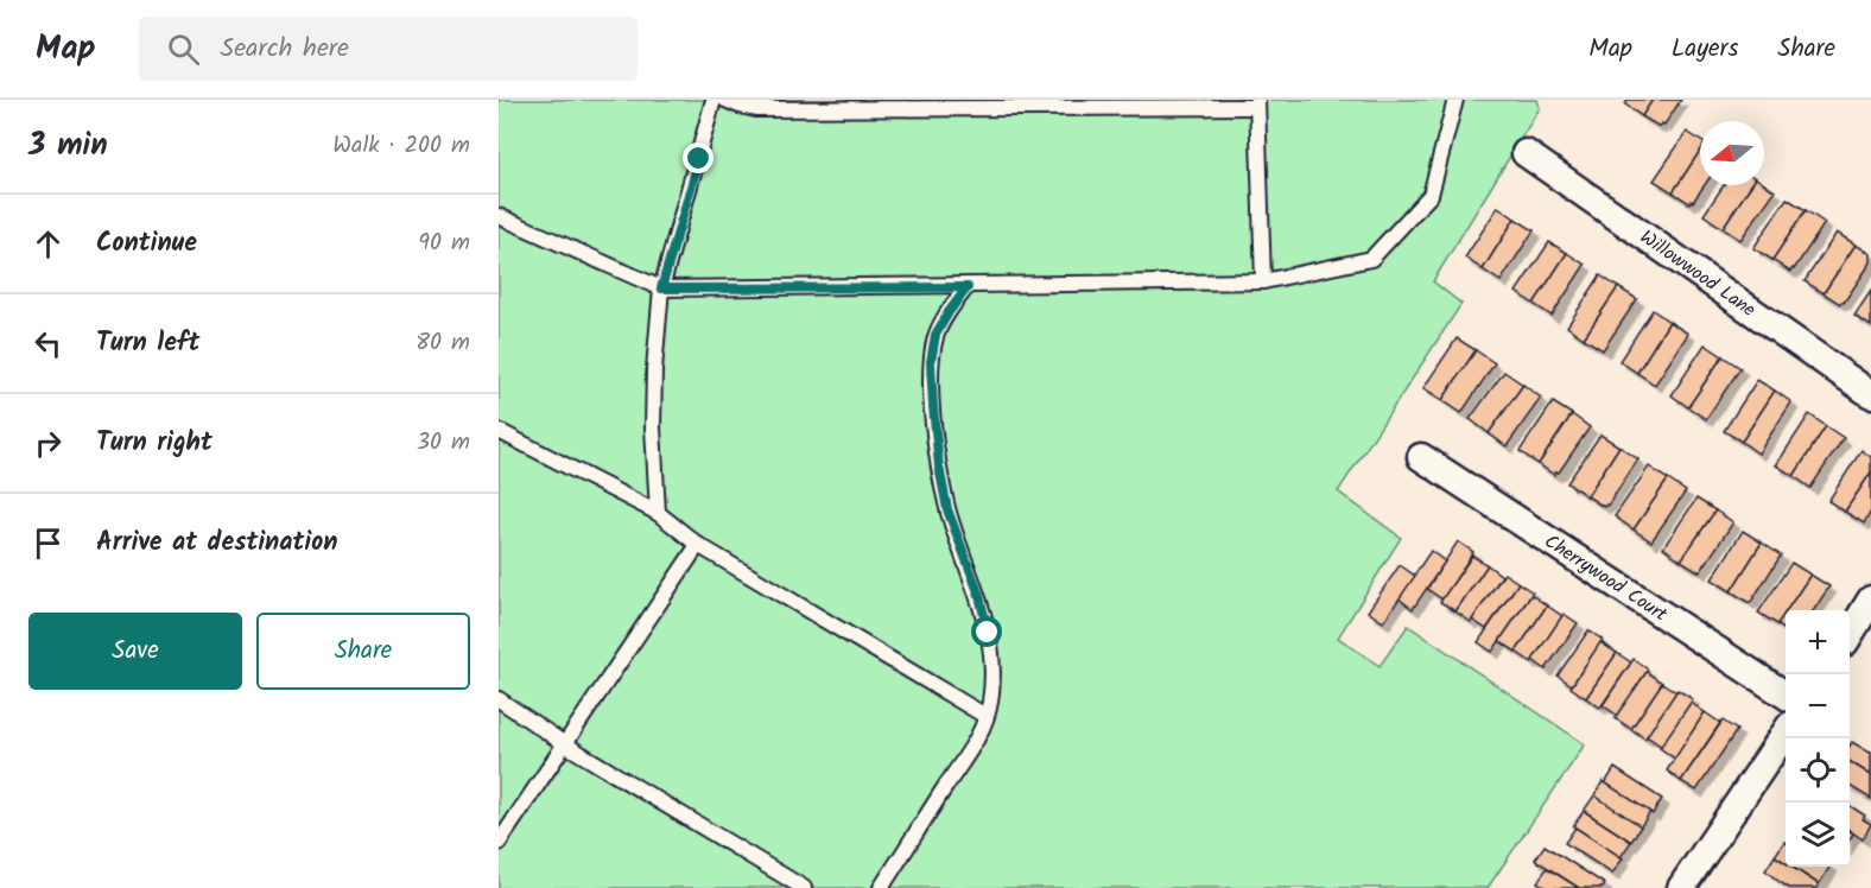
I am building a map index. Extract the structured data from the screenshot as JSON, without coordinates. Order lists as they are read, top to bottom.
{
  "streets": {
    "street": ["Willowwood Lane", "Cherrywood Court"]
  },
  "north": "left",
  "page": {
    "header": "Map",
    "search": "Search here",
    "nav": ["Map", "Layers", "Share"],
    "heading": ["3 min", "Walk · 200 m"],
    "list": [
      ["Continue", "90 m"],
      ["Turn left", "80 m"],
      ["Turn right", "30 m"],
      "Arrive at destination"
    ],
    "buttons": ["Save", "Share"],
    "map_buttons": ["+", "−"]
  }
}
